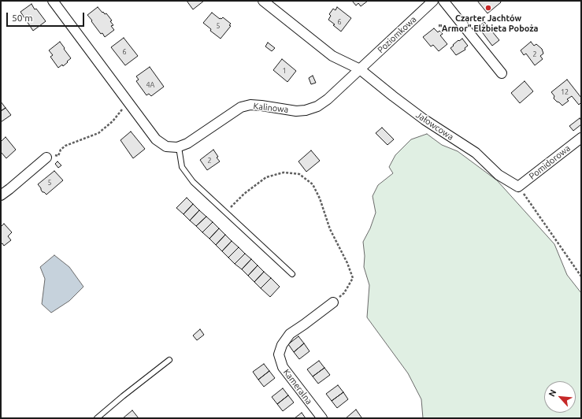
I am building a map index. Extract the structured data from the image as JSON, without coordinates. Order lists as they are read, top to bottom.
{
  "streets": {
    "street": [
      "Poziomkowa",
      "Kalinowa",
      "Jałowcowa",
      "Pomidorowa",
      "Kameralna"
    ]
  },
  "crossings": [
    ["Poziomkowa", "Kalinowa"],
    ["Poziomkowa", "Jałowcowa"],
    ["Kalinowa", "Jałowcowa"],
    ["Jałowcowa", "Pomidorowa"]
  ],
  "places": ["Czarter Jachtów \"Armor\" Elżbieta Poboża"],
  "house_numbers": [
    "6",
    "5",
    "6",
    "2",
    "1",
    "4A",
    "12",
    "2",
    "5"
  ],
  "scale_bar": "50 m",
  "north": "top left"
}
